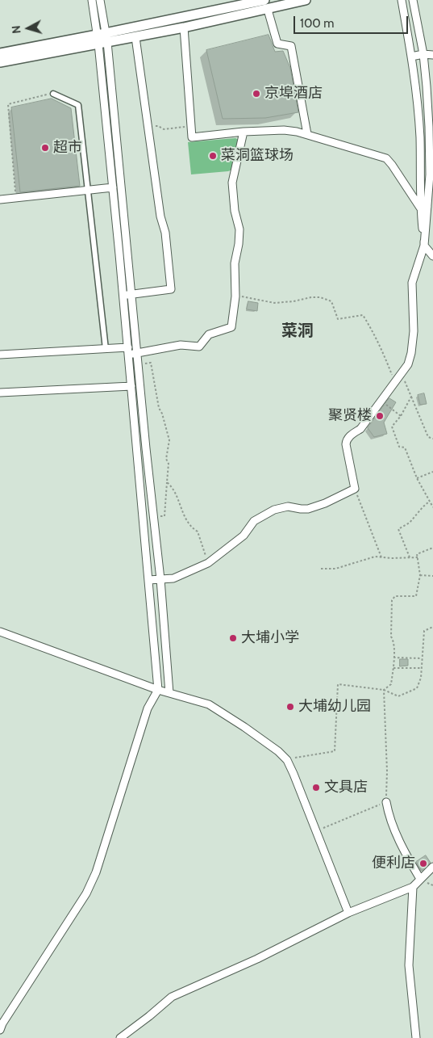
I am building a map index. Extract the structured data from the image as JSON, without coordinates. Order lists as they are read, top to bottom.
{
  "districts": ["菜洞"],
  "places": [
    "京埠酒店",
    "超市",
    "菜洞篮球场",
    "聚贤楼",
    "大埔小学",
    "大埔幼儿园",
    "文具店",
    "便利店"
  ],
  "scale_bar": "100 m",
  "north": "left"
}
